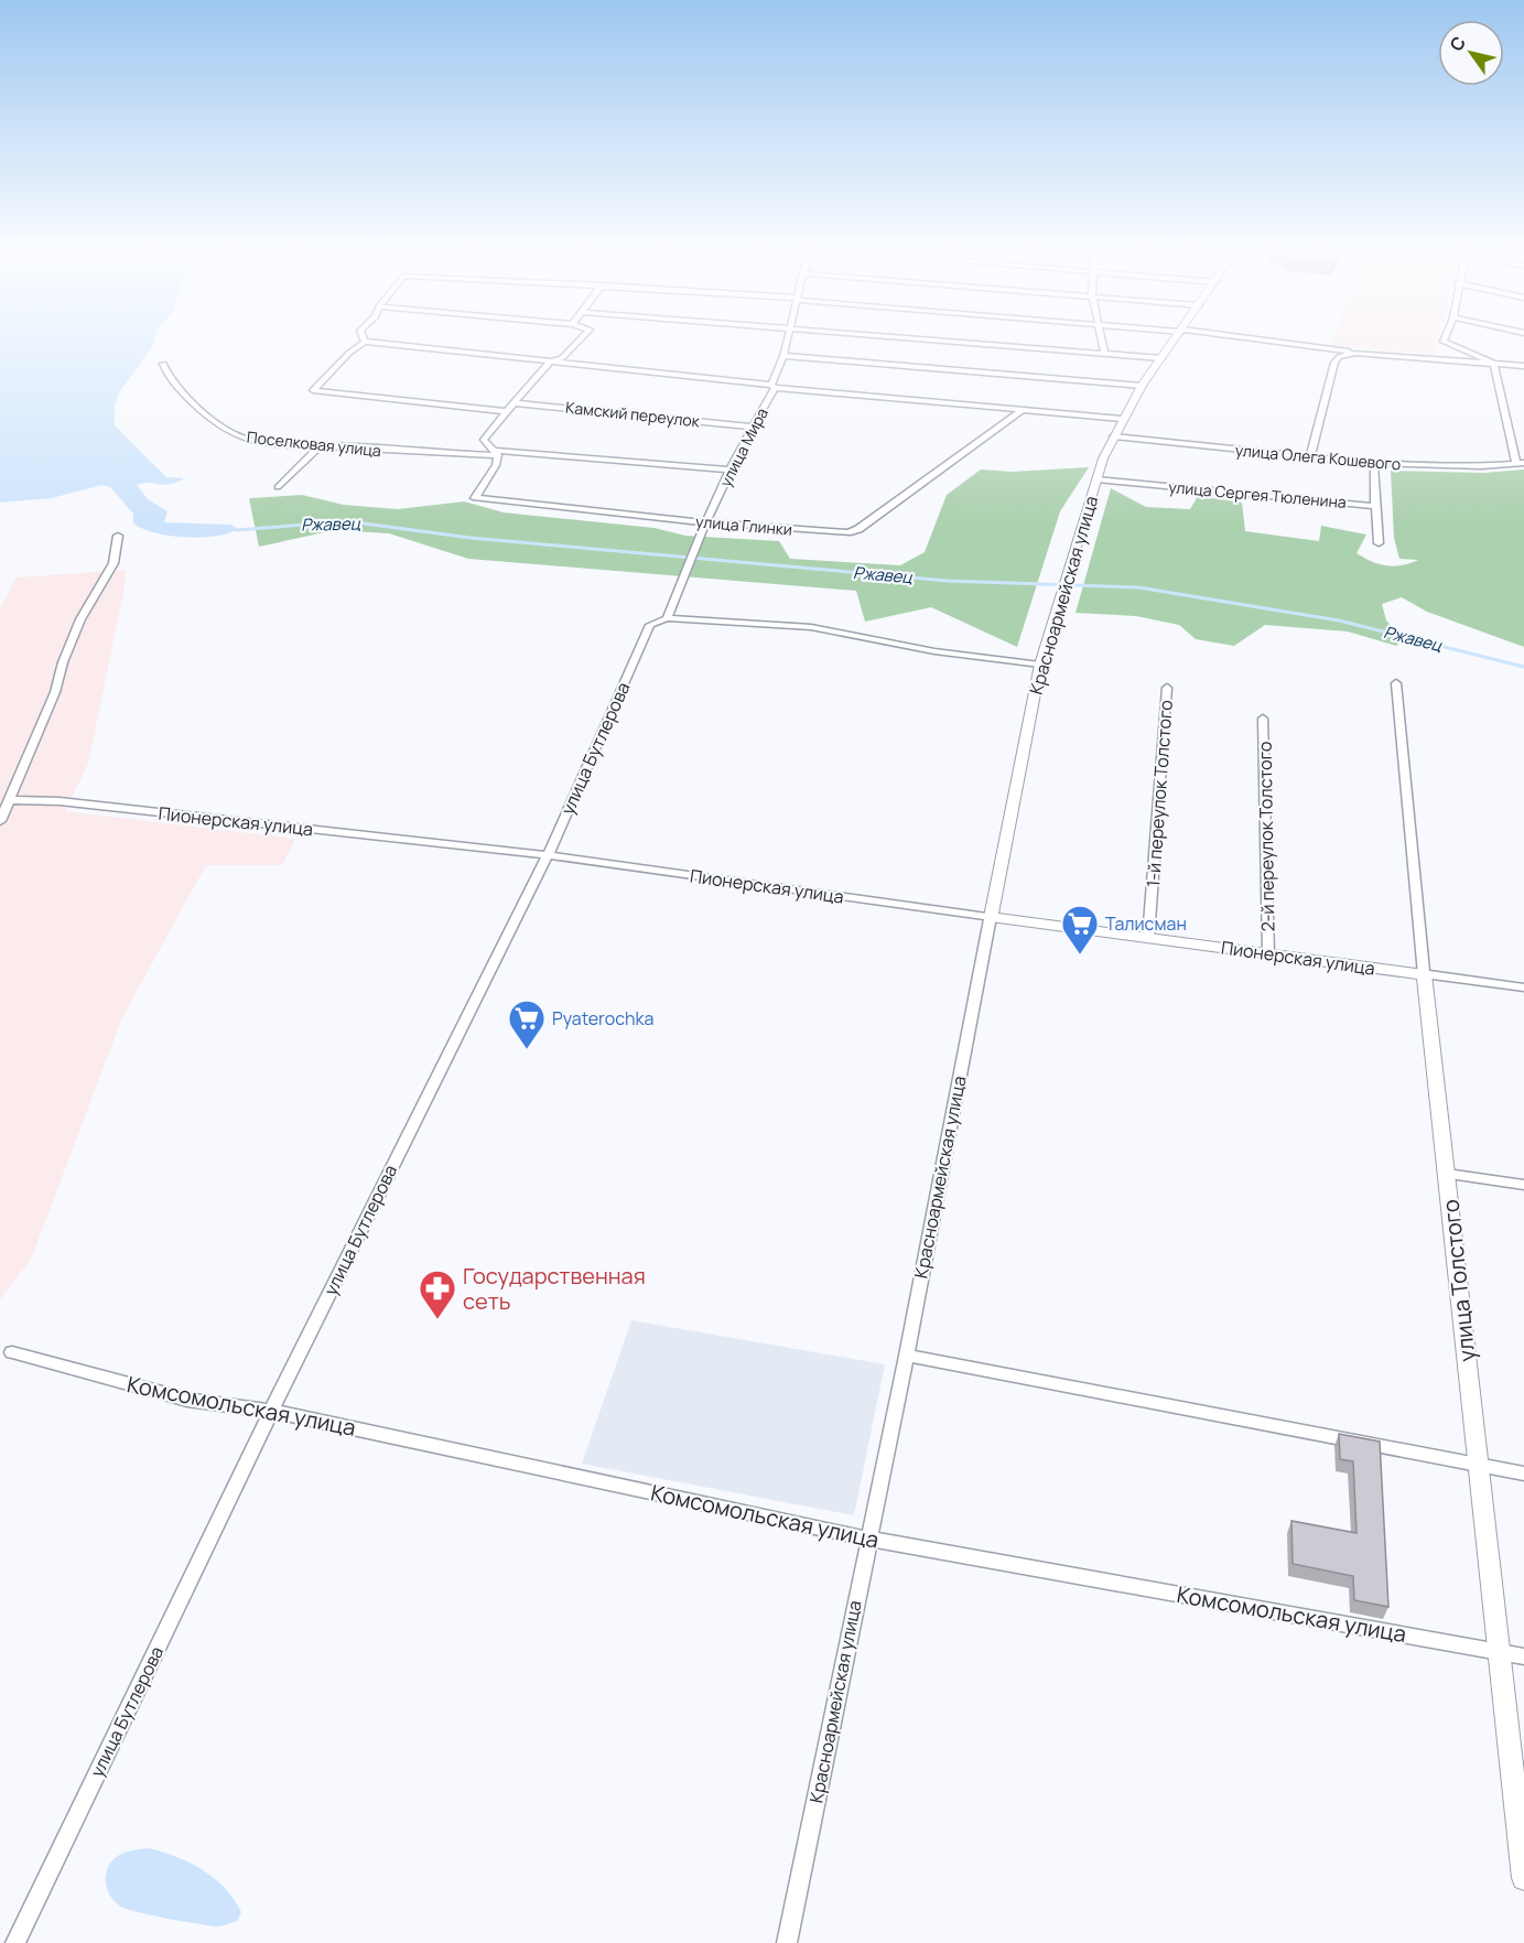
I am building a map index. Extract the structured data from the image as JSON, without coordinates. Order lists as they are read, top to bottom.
{
  "streets": {
    "street": [
      "Камский переулок",
      "Поселковая улица",
      "улица Мира",
      "улица Олега Кошевого",
      "улица Сергея Тюленина",
      "улица Глинки",
      "Красноармейская улица",
      "улица Бутлерова",
      "1-й переулок Толстого",
      "Пионерская улица",
      "2-й переулок Толстого",
      "улица Толстого",
      "Комсомольская улица"
    ]
  },
  "crossings": [
    ["Камский переулок", "улица Мира"],
    ["Поселковая улица", "улица Мира"],
    ["Поселковая улица", "улица Глинки"],
    ["улица Мира", "улица Глинки"],
    ["улица Мира", "улица Бутлерова"],
    ["улица Олега Кошевого", "Красноармейская улица"],
    ["улица Сергея Тюленина", "Красноармейская улица"],
    ["улица Глинки", "улица Бутлерова"],
    ["Красноармейская улица", "Пионерская улица"],
    ["Красноармейская улица", "Комсомольская улица"],
    ["улица Бутлерова", "Пионерская улица"],
    ["улица Бутлерова", "Комсомольская улица"],
    ["1-й переулок Толстого", "Пионерская улица"],
    ["Пионерская улица", "2-й переулок Толстого"],
    ["Пионерская улица", "улица Толстого"],
    ["улица Толстого", "Комсомольская улица"]
  ],
  "water": ["Ржавец"],
  "places": {
    "supermarket": ["Талисман", "Pyaterochka"],
    "pharmacy": ["Государственная сеть"]
  },
  "north": "top left"
}
